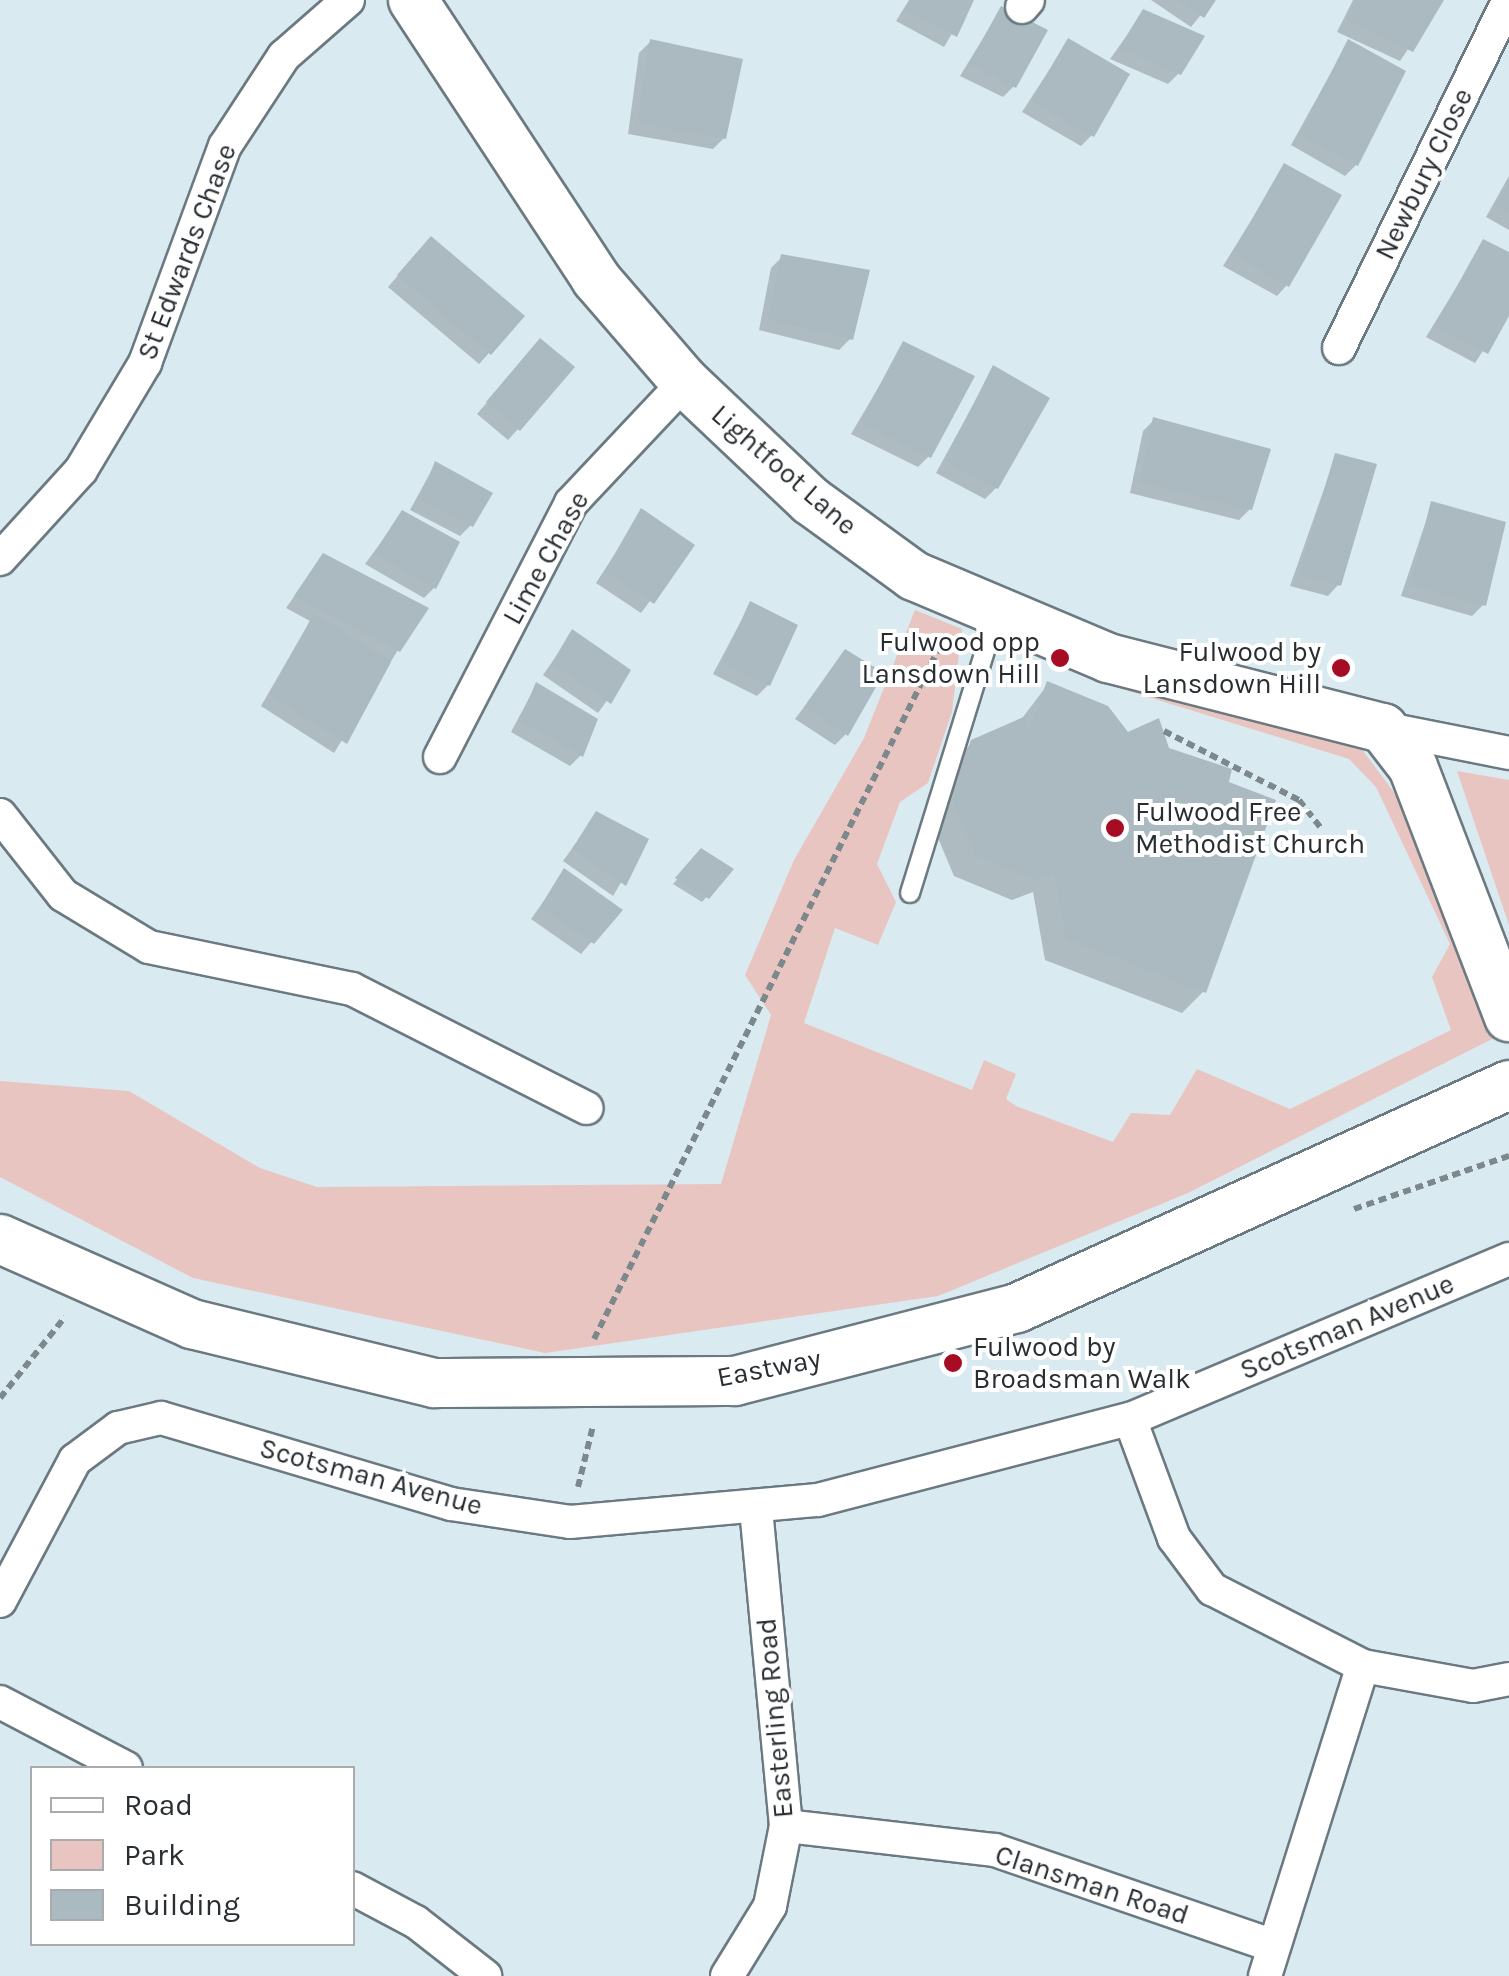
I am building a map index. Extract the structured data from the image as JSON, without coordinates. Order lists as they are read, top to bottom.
{
  "streets": {
    "main road": ["Lightfoot Lane", "Eastway"],
    "street": [
      "Newbury Close",
      "St Edwards Chase",
      "Lime Chase",
      "Scotsman Avenue",
      "Easterling Road",
      "Clansman Road"
    ]
  },
  "crossings": [
    ["Lightfoot Lane", "Lime Chase"],
    ["Scotsman Avenue", "Easterling Road"],
    ["Easterling Road", "Clansman Road"]
  ],
  "places": [
    "Fulwood opp Lansdown Hill",
    "Fulwood by Lansdown Hill",
    "Fulwood Free Methodist Church",
    "Fulwood by Broadsman Walk"
  ],
  "legend": ["Road", "Park", "Building"]
}
